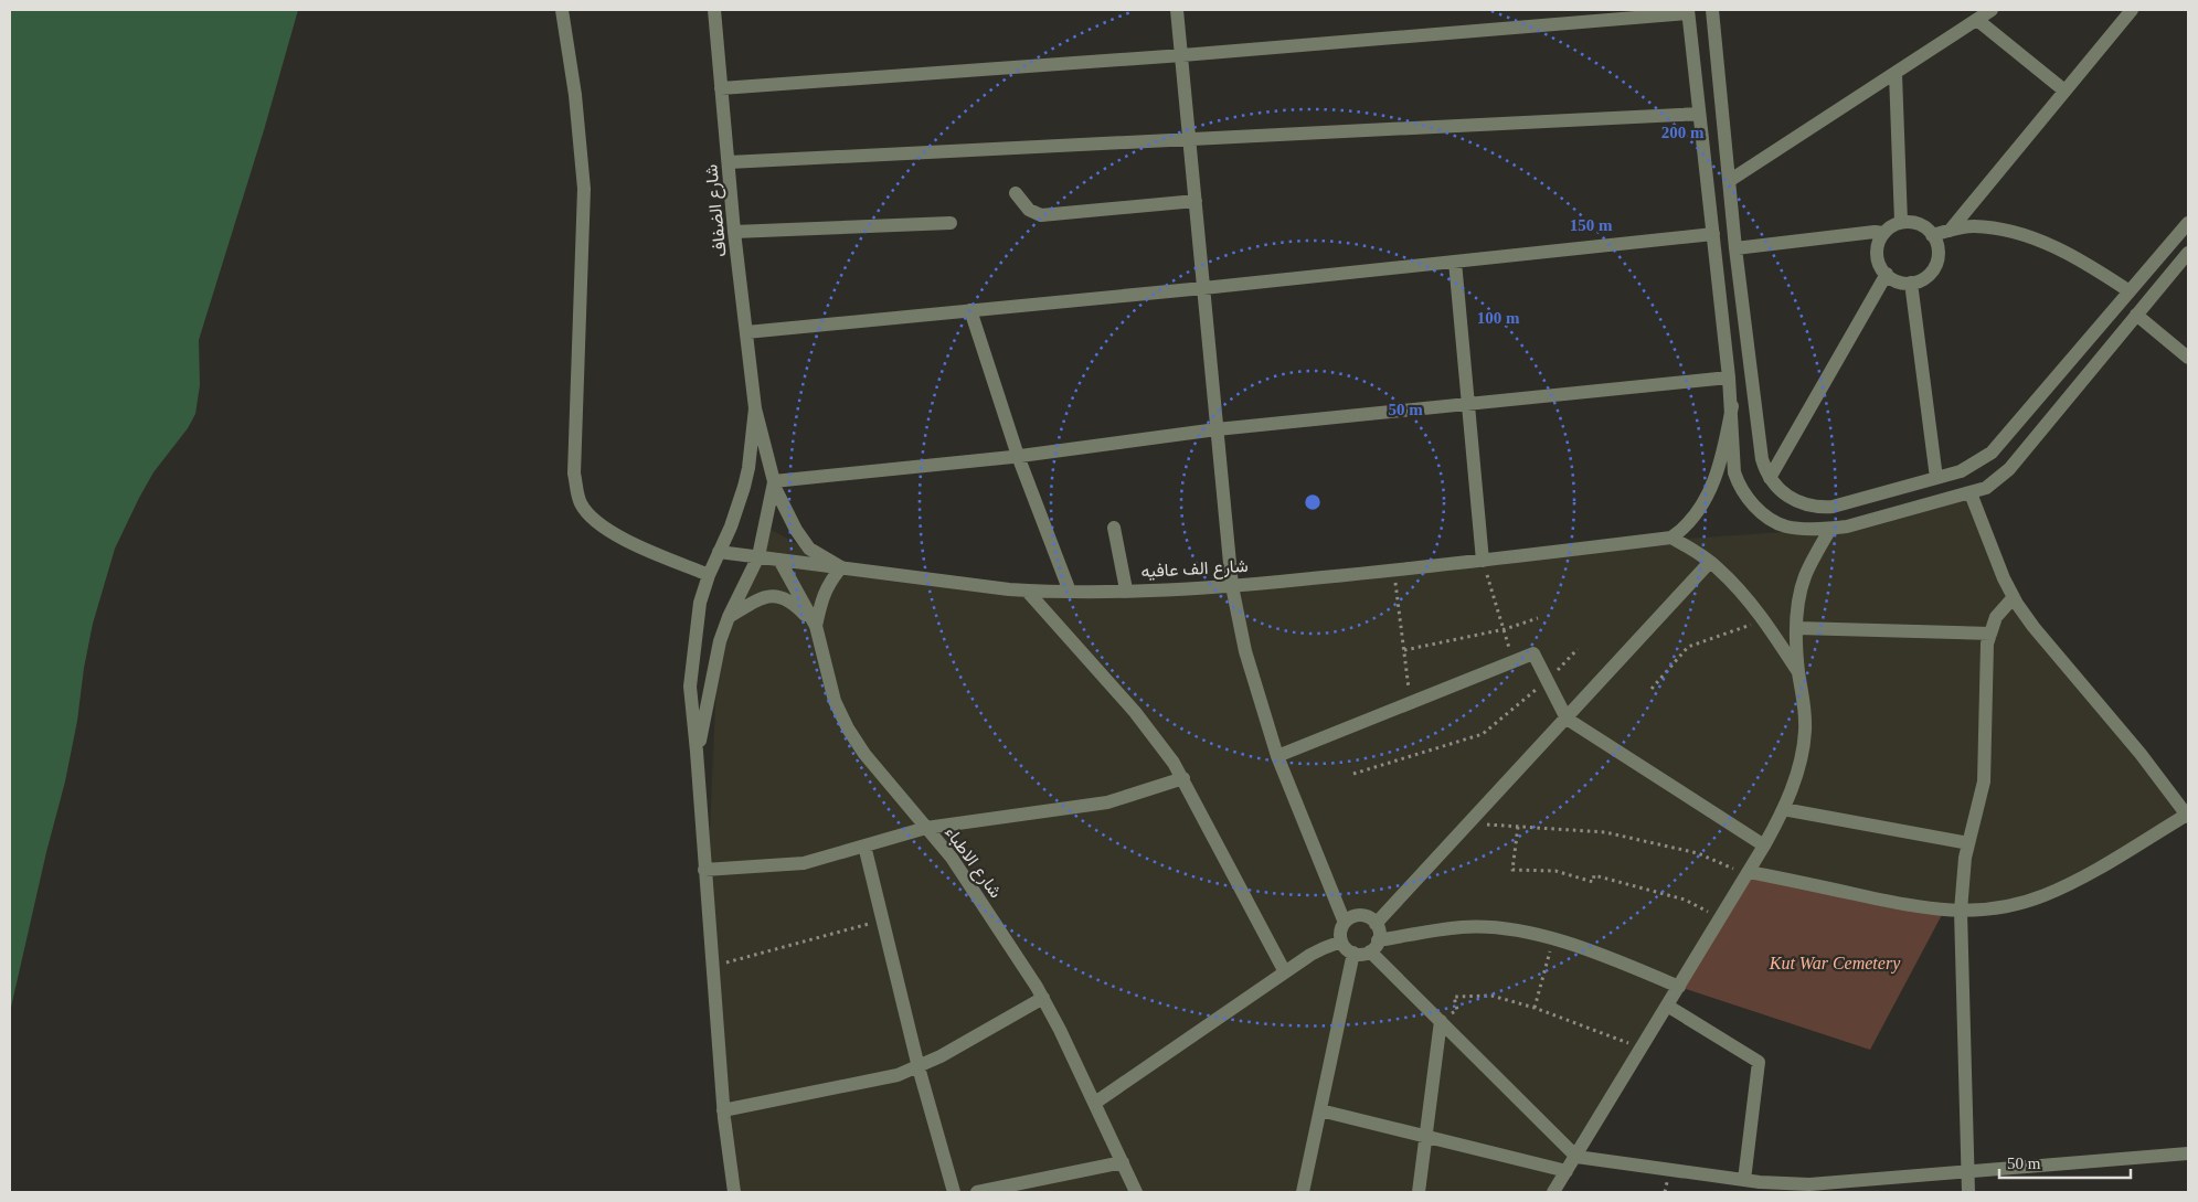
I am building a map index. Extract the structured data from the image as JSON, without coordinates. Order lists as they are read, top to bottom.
{
  "streets": {
    "street": ["شارع الضفاف", "شارع الف عافيه", "شارع الاطباء"]
  },
  "crossings": [
    ["شارع الف عافيه", "شارع الاطباء"]
  ],
  "parks": ["Kut War Cemetery"],
  "scale_bar": "50 m",
  "rings": [
    "200 m",
    "150 m",
    "100 m",
    "50 m"
  ]
}
